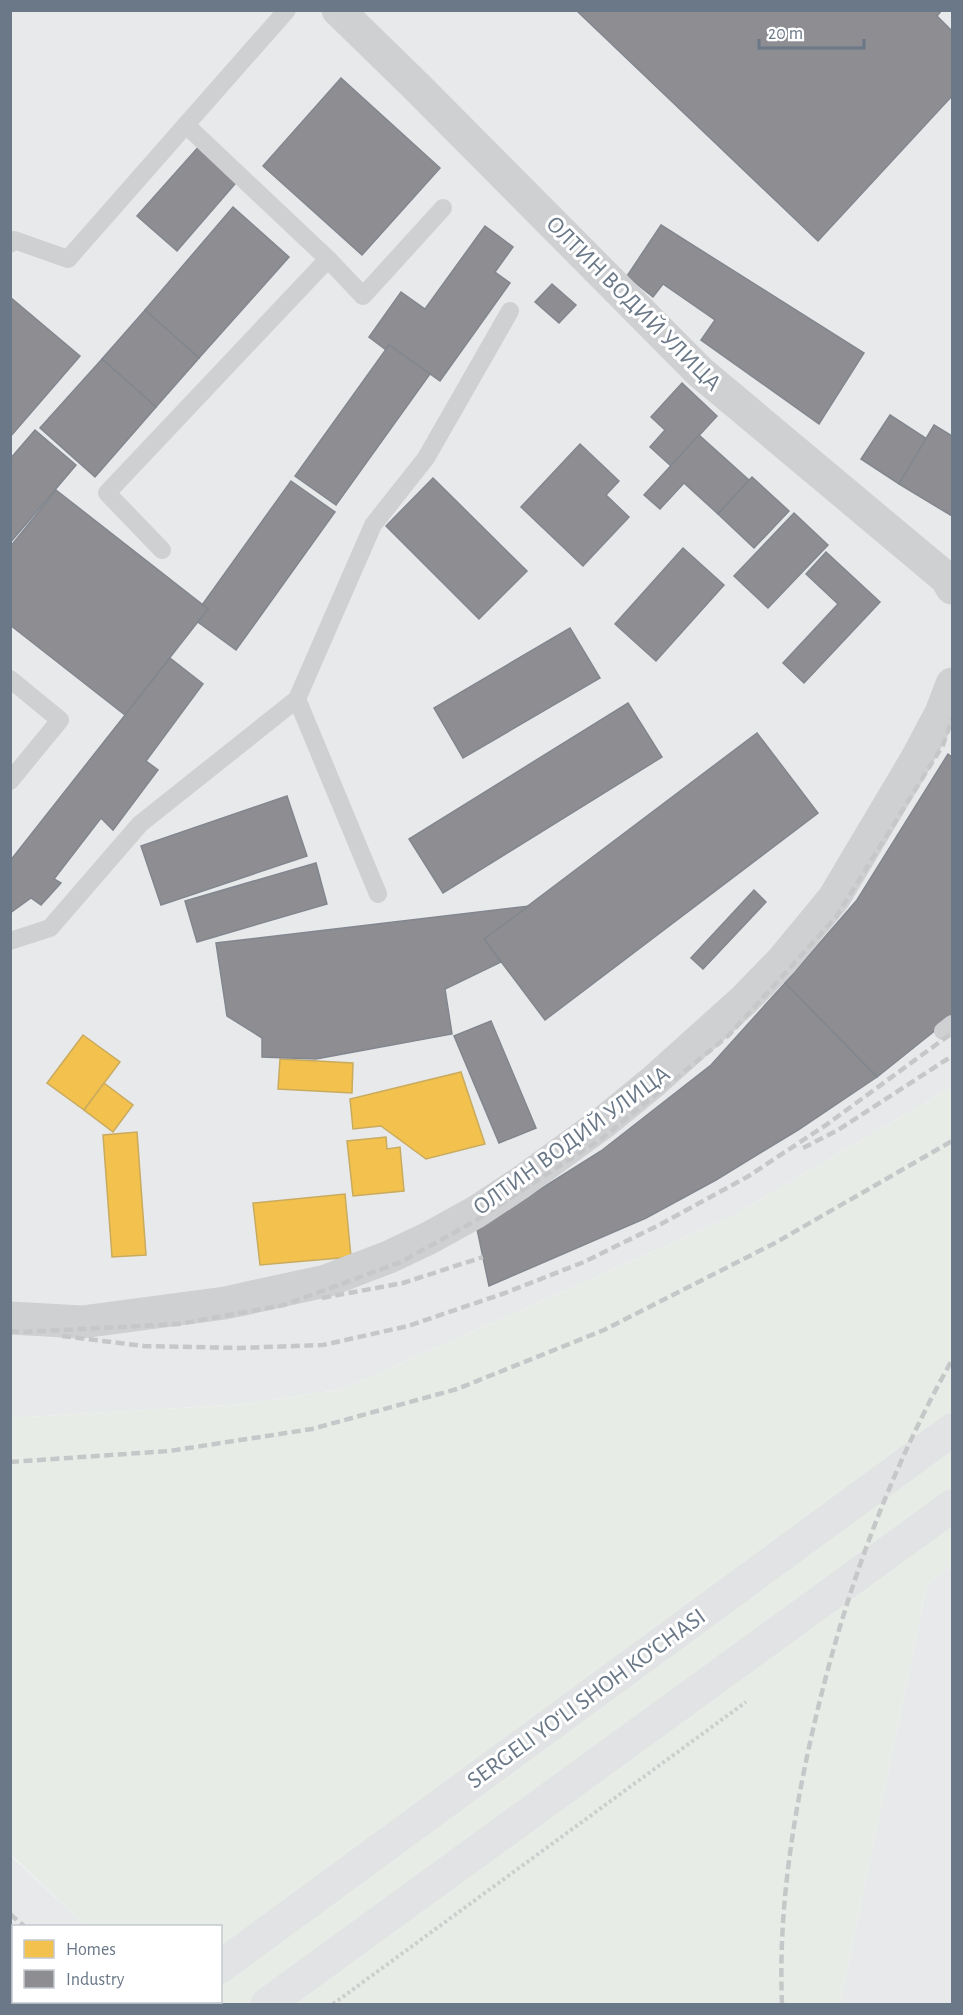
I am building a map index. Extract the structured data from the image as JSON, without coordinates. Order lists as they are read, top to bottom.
{
  "streets": {
    "main road": ["SERGELI YO‘LI SHOH KO‘CHASI"],
    "street": ["ОЛТИН ВОДИЙ УЛИЦА"]
  },
  "legend": ["Homes", "Industry"],
  "scale_bar": "20 m"
}
